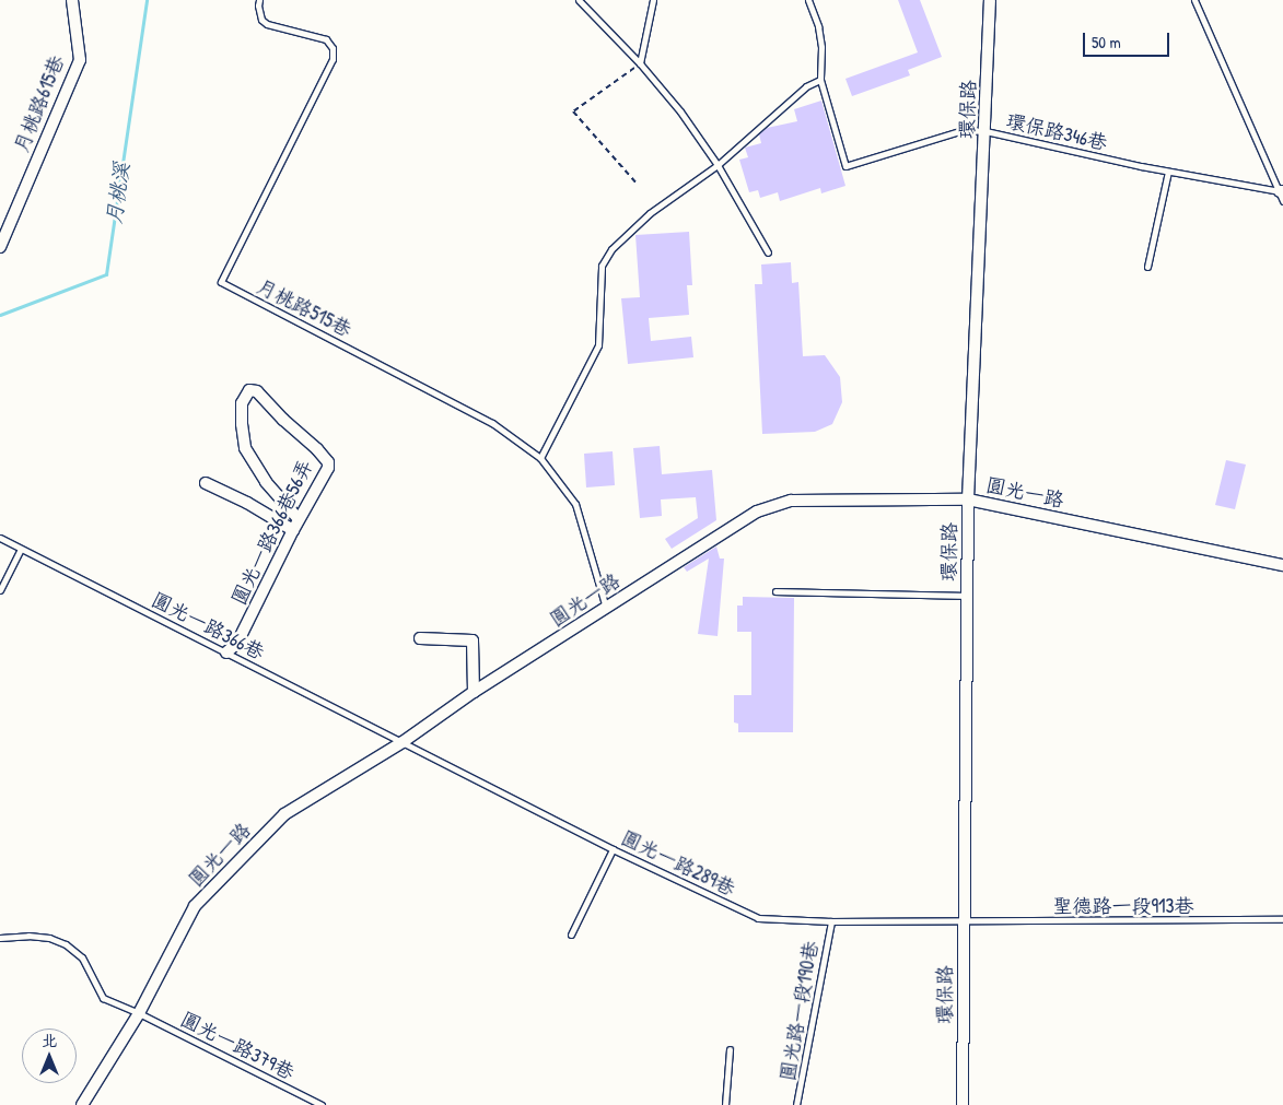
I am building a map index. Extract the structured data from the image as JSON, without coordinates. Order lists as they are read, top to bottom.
{
  "streets": {
    "street": [
      "月桃路615巷",
      "環保路",
      "圓光一路",
      "圓光一路366巷56弄"
    ],
    "lane": [
      "環保路346巷",
      "月桃路515巷",
      "圓光一路366巷",
      "圓光一路289巷",
      "聖德路一段913巷",
      "圓光路一段190巷",
      "圓光一路379巷"
    ]
  },
  "crossings": [
    ["環保路", "環保路346巷"],
    ["環保路", "圓光一路"],
    ["環保路", "圓光一路289巷"],
    ["環保路", "聖德路一段913巷"],
    ["月桃路515巷", "圓光一路"],
    ["圓光一路", "圓光一路366巷"],
    ["圓光一路", "圓光一路289巷"],
    ["圓光一路", "圓光一路379巷"],
    ["圓光一路366巷56弄", "圓光一路366巷"],
    ["圓光一路366巷", "圓光一路289巷"],
    ["圓光一路289巷", "聖德路一段913巷"],
    ["圓光一路289巷", "圓光路一段190巷"]
  ],
  "water": ["月桃溪"],
  "scale_bar": "50 m",
  "north": "top"
}
